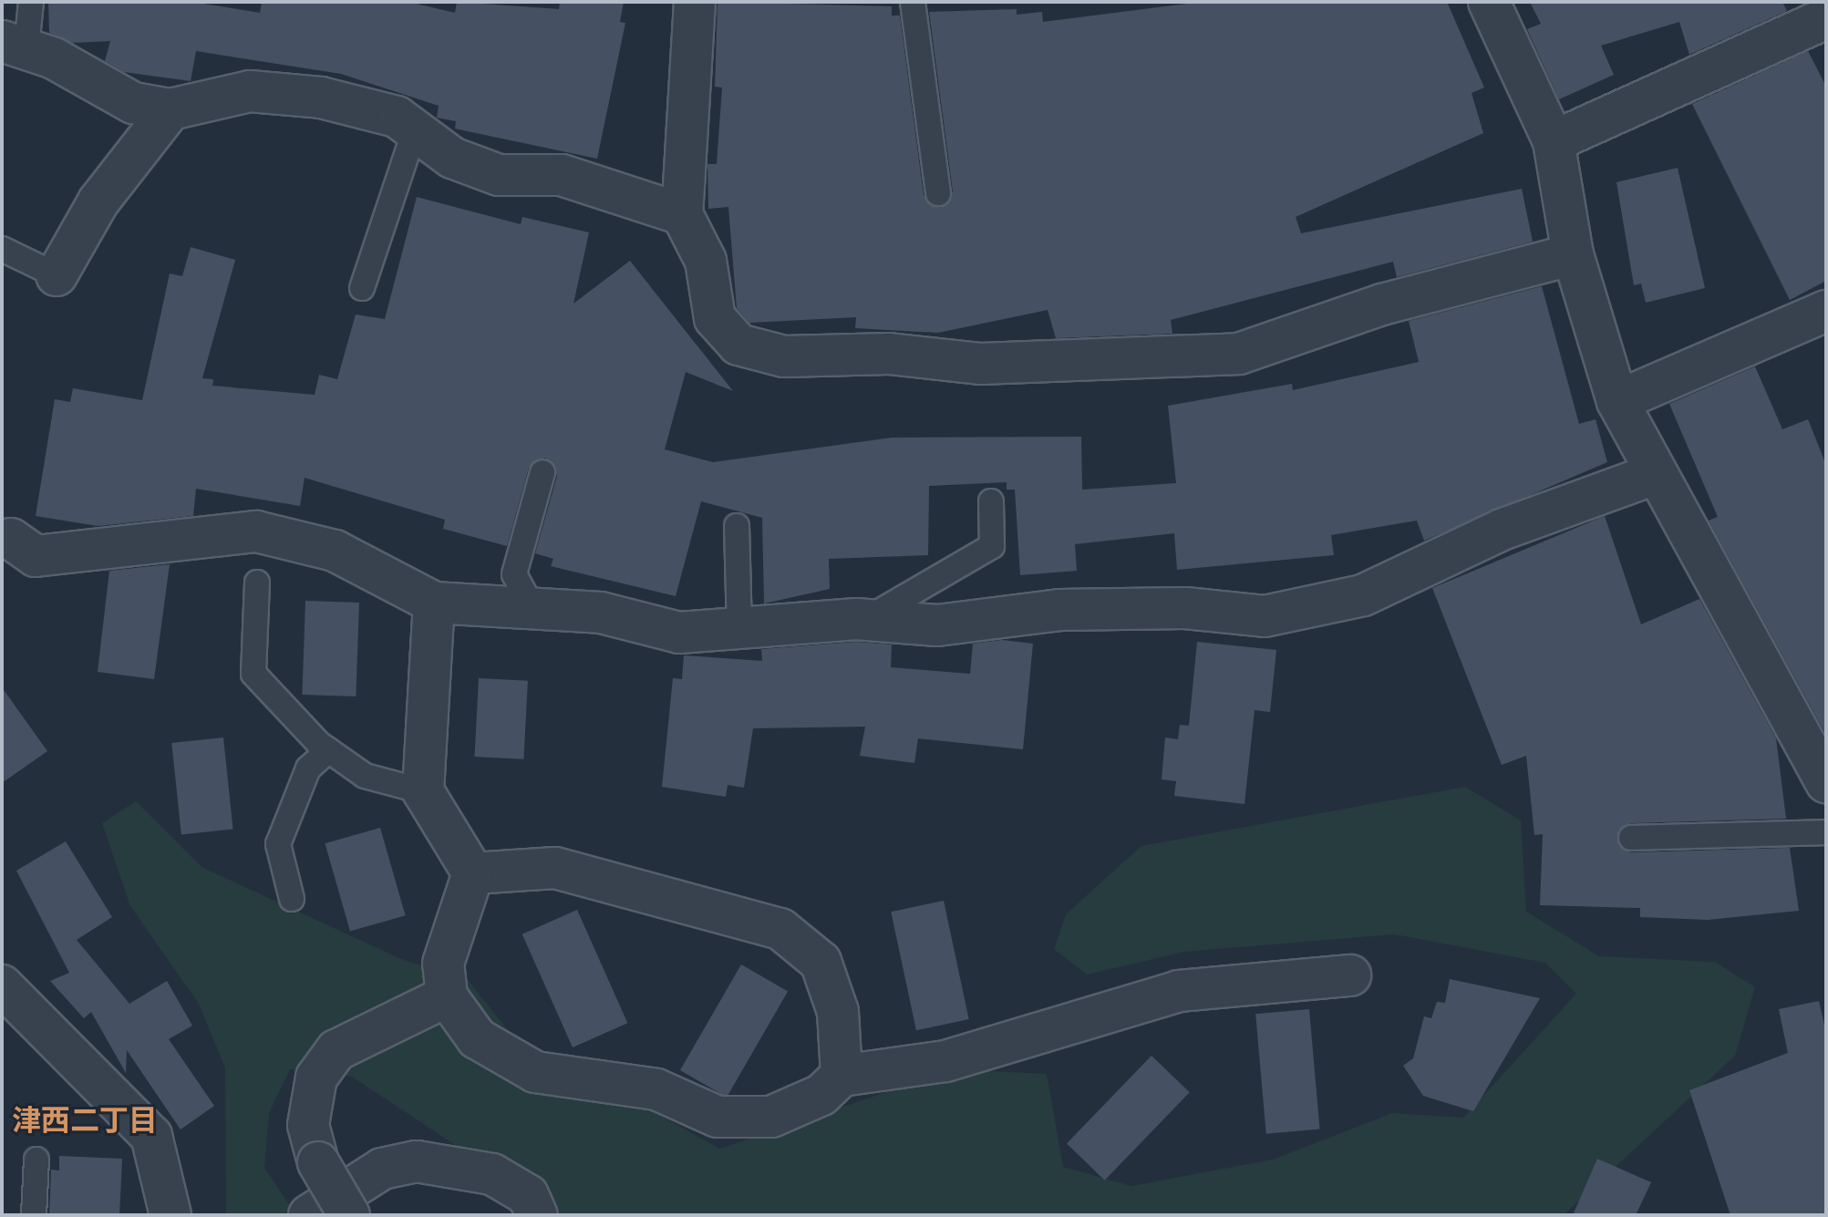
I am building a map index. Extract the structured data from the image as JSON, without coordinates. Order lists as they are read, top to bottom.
{
  "districts": ["津西二丁目"]
}
